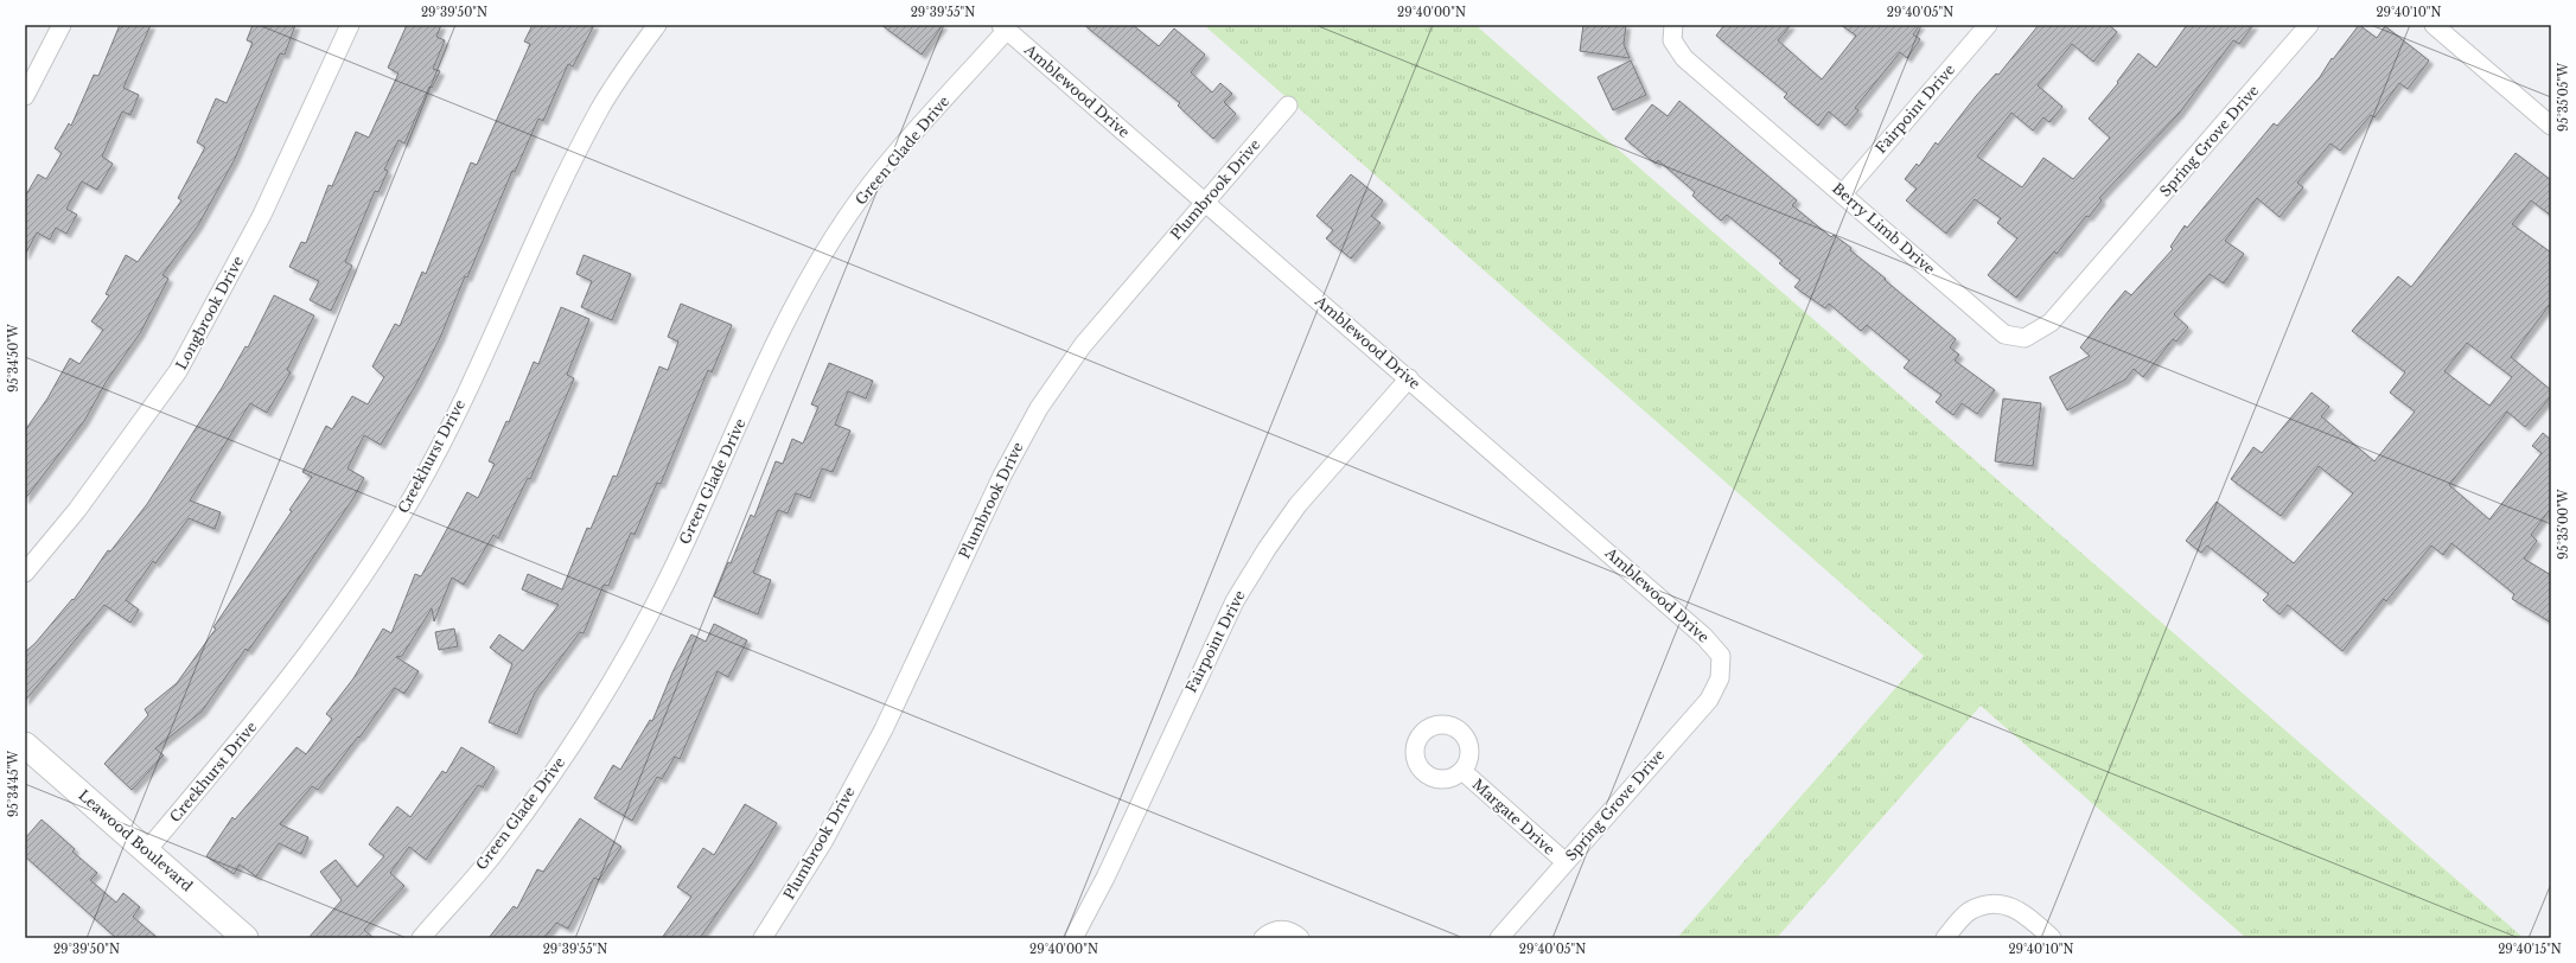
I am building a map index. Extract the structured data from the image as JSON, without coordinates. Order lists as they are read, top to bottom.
{
  "streets": {
    "street": [
      "Amblewood Drive",
      "Fairpoint Drive",
      "Spring Grove Drive",
      "Green Glade Drive",
      "Plumbrook Drive",
      "Berry Limb Drive",
      "Longbrook Drive",
      "Creekhurst Drive",
      "Margate Drive",
      "Leawood Boulevard"
    ]
  },
  "crossings": [
    ["Amblewood Drive", "Fairpoint Drive"],
    ["Amblewood Drive", "Spring Grove Drive"],
    ["Amblewood Drive", "Green Glade Drive"],
    ["Amblewood Drive", "Plumbrook Drive"],
    ["Fairpoint Drive", "Berry Limb Drive"],
    ["Spring Grove Drive", "Berry Limb Drive"],
    ["Spring Grove Drive", "Margate Drive"],
    ["Creekhurst Drive", "Leawood Boulevard"]
  ],
  "coordinates": [
    "29°39'50\"N",
    "29°39'55\"N",
    "29°40'00\"N",
    "29°40'05\"N",
    "29°40'10\"N",
    "95°35'05\"W",
    "95°34'50\"W",
    "95°35'00\"W",
    "95°34'45\"W",
    "29°40'15\"N"
  ]
}
